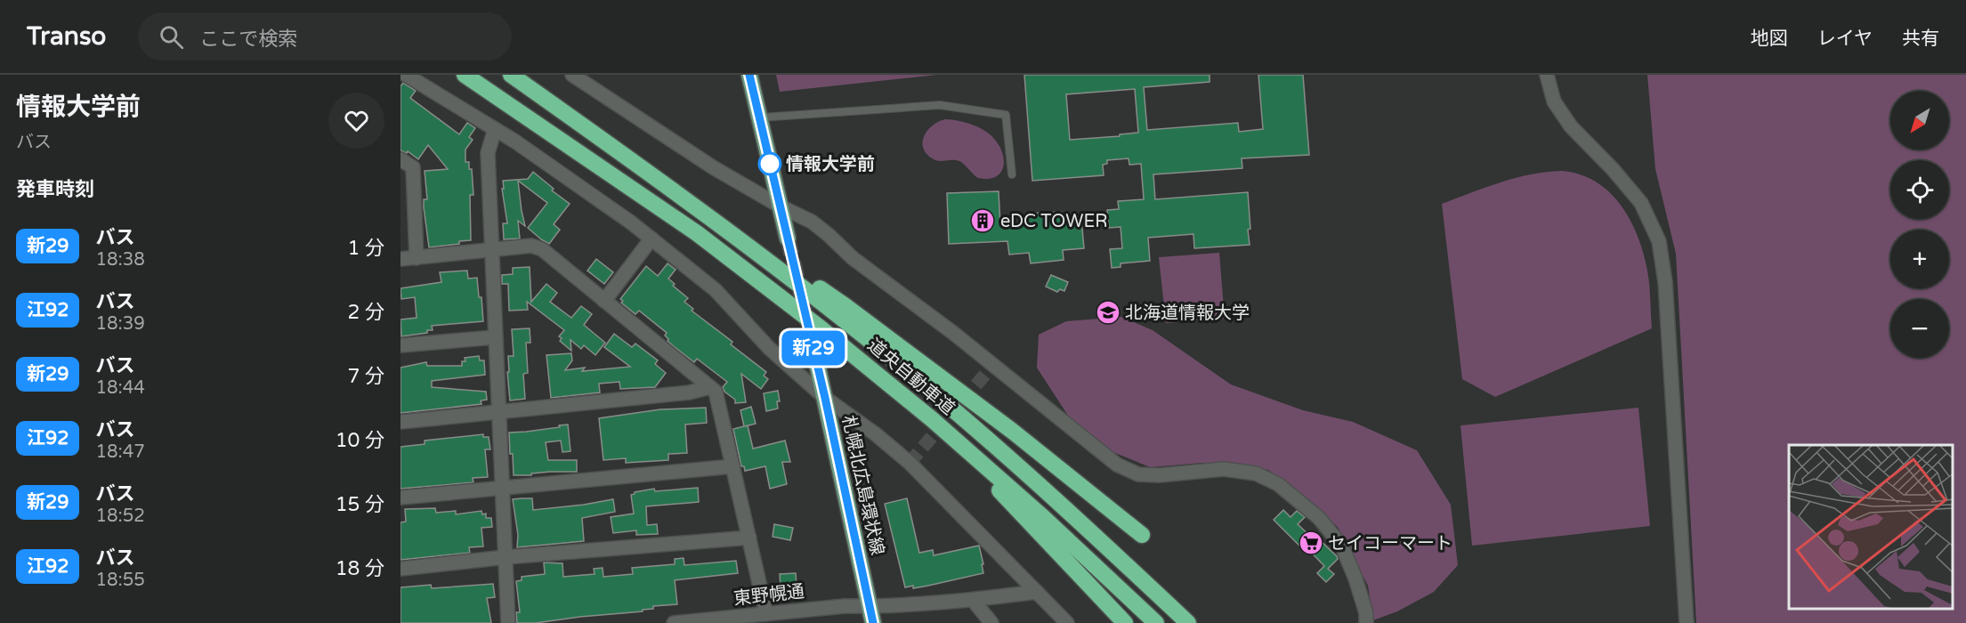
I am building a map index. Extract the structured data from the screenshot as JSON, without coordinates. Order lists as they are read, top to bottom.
{
  "streets": {
    "highway": ["道央自動車道"],
    "main road": ["札幌北広島環状線"],
    "street": ["東野幌通"]
  },
  "crossings": [
    ["札幌北広島環状線", "東野幌通"]
  ],
  "places": {
    "other": ["情報大学前"],
    "building": ["eDC TOWER"],
    "school or university": ["北海道情報大学"],
    "supermarket": ["セイコーマート"]
  },
  "lines": ["bus line 新29"],
  "north": "bottom left",
  "page": {
    "header": "Transo",
    "search": "ここで検索",
    "nav": ["地図", "レイヤ", "共有"],
    "heading": [
      ["情報大学前", "バス"],
      "発車時刻"
    ],
    "on_map": "新29",
    "map_buttons": ["+", "−"],
    "list": [
      {
        "mark": "新29",
        "name": "バス",
        "note": "18:38",
        "value": "1 分"
      },
      {
        "mark": "江92",
        "name": "バス",
        "note": "18:39",
        "value": "2 分"
      },
      {
        "mark": "新29",
        "name": "バス",
        "note": "18:44",
        "value": "7 分"
      },
      {
        "mark": "江92",
        "name": "バス",
        "note": "18:47",
        "value": "10 分"
      },
      {
        "mark": "新29",
        "name": "バス",
        "note": "18:52",
        "value": "15 分"
      },
      {
        "mark": "江92",
        "name": "バス",
        "note": "18:55",
        "value": "18 分"
      }
    ]
  }
}
